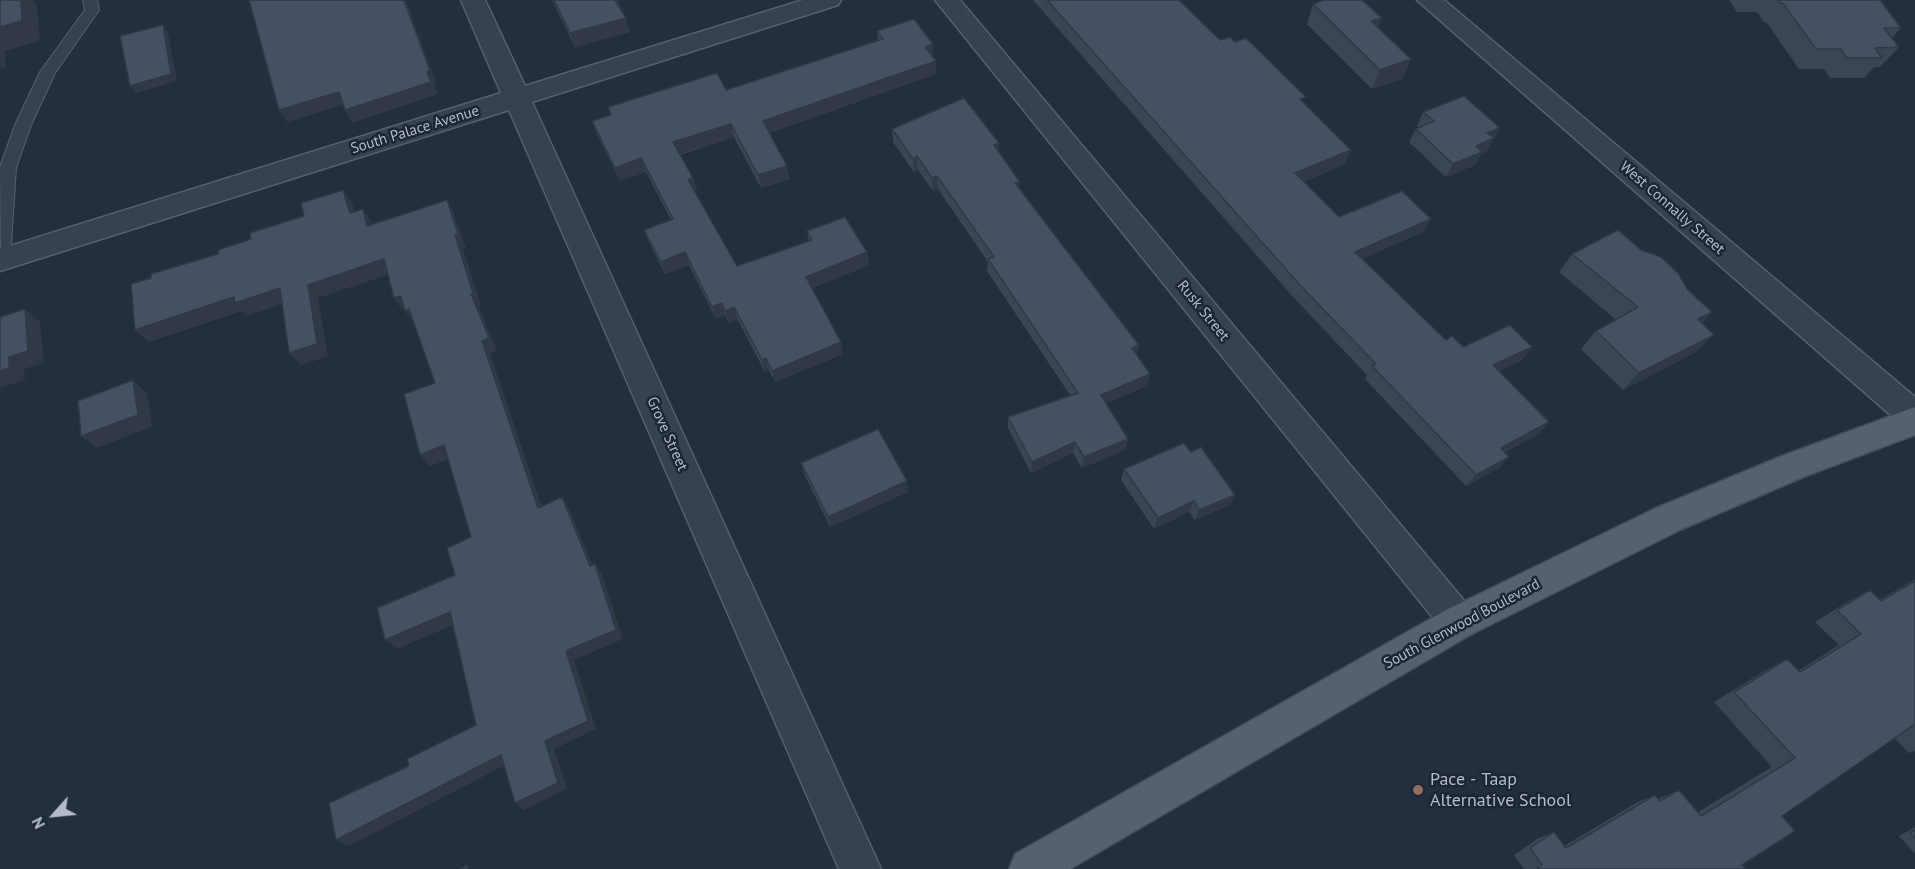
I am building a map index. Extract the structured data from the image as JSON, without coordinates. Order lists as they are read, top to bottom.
{
  "streets": {
    "main road": ["South Glenwood Boulevard"],
    "street": [
      "South Palace Avenue",
      "West Connally Street",
      "Rusk Street",
      "Grove Street"
    ]
  },
  "crossings": [
    ["South Palace Avenue", "Grove Street"],
    ["Rusk Street", "South Glenwood Boulevard"]
  ],
  "places": ["Pace - Taap Alternative School"],
  "north": "bottom left"
}
